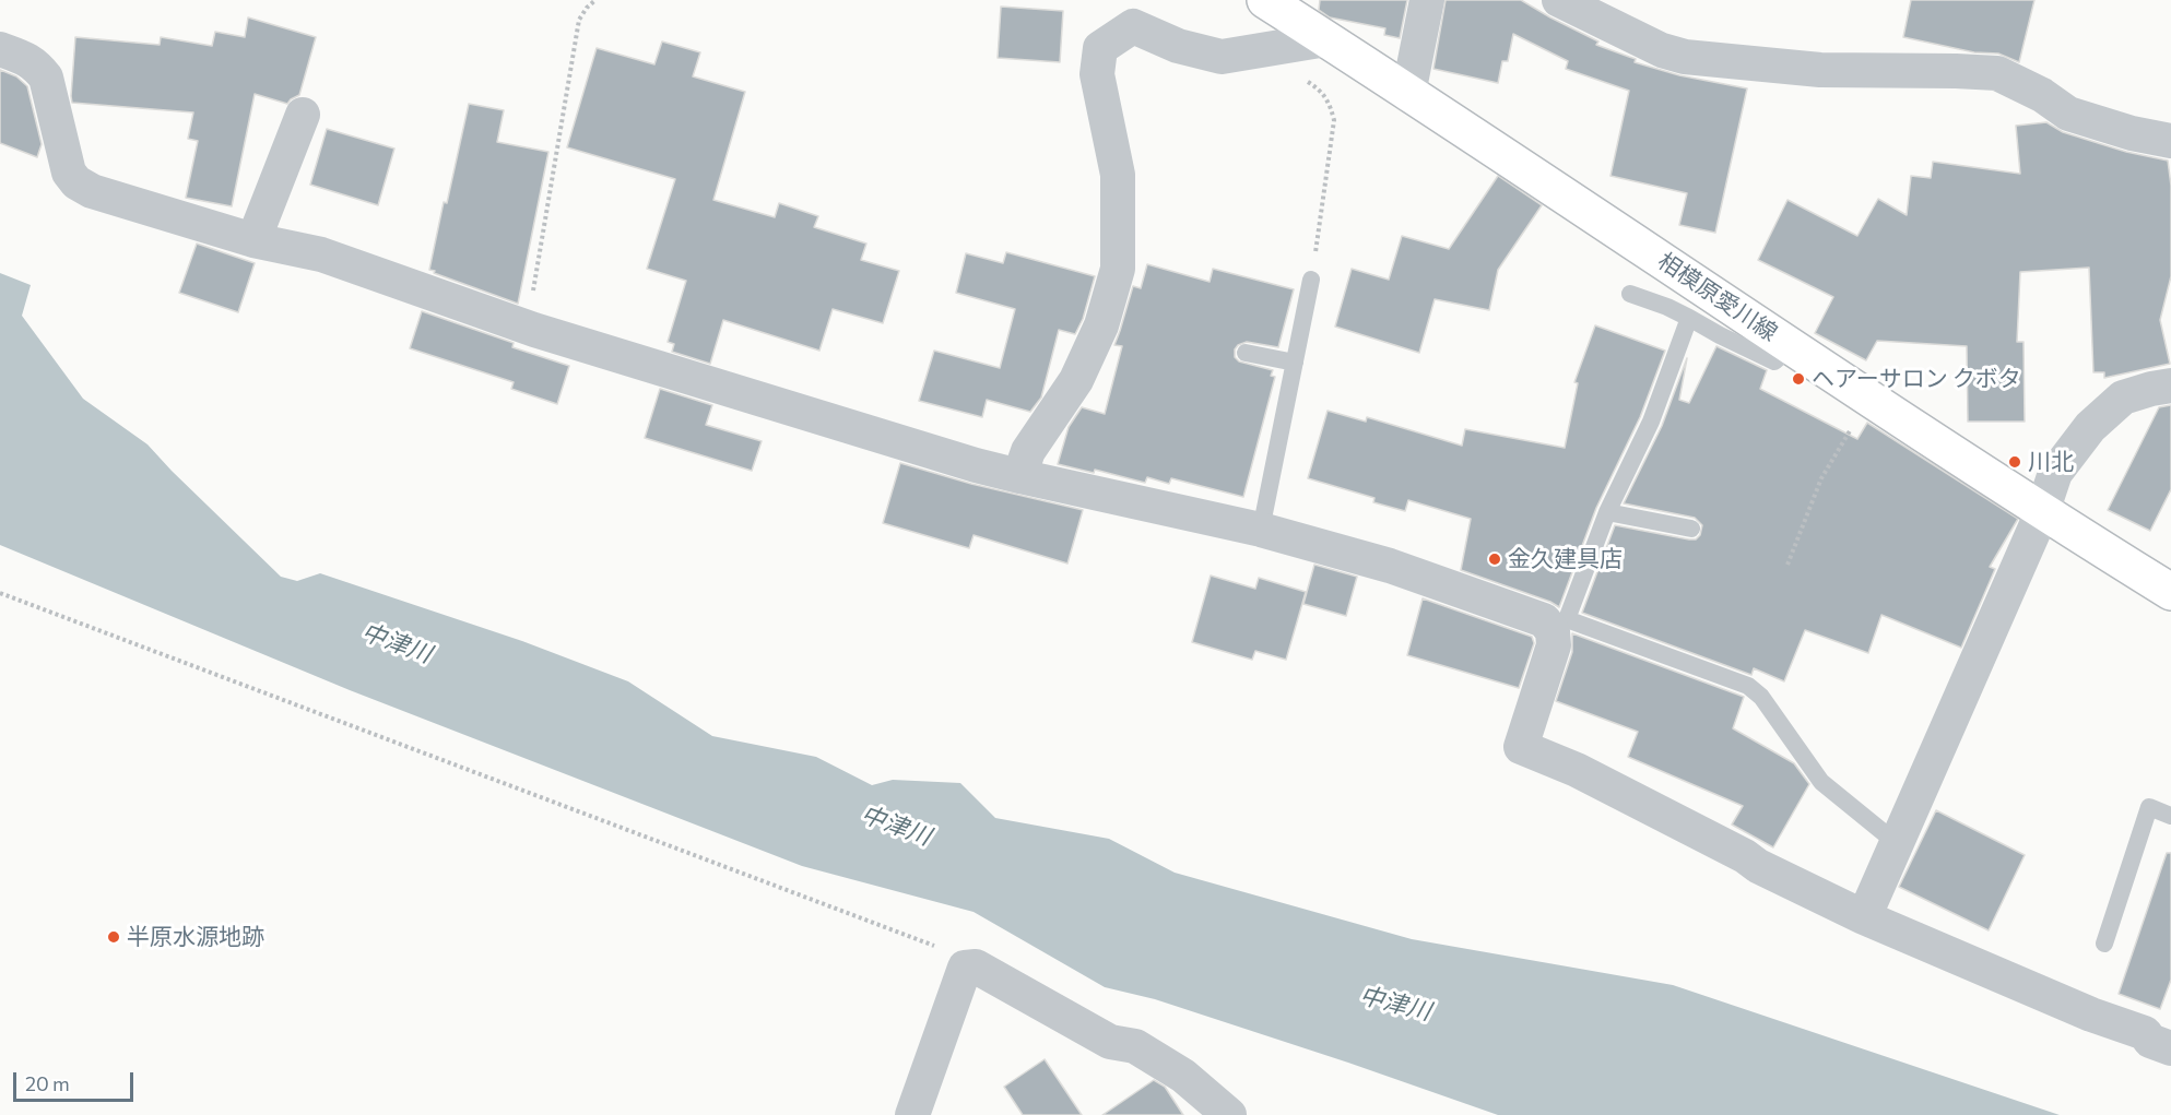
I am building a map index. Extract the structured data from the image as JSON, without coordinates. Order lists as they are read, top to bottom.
{
  "streets": {
    "main road": ["相模原愛川線"]
  },
  "water": ["中津川"],
  "places": [
    "ヘアーサロン クボタ",
    "川北",
    "金久建具店",
    "半原水源地跡"
  ],
  "scale_bar": "20 m"
}
